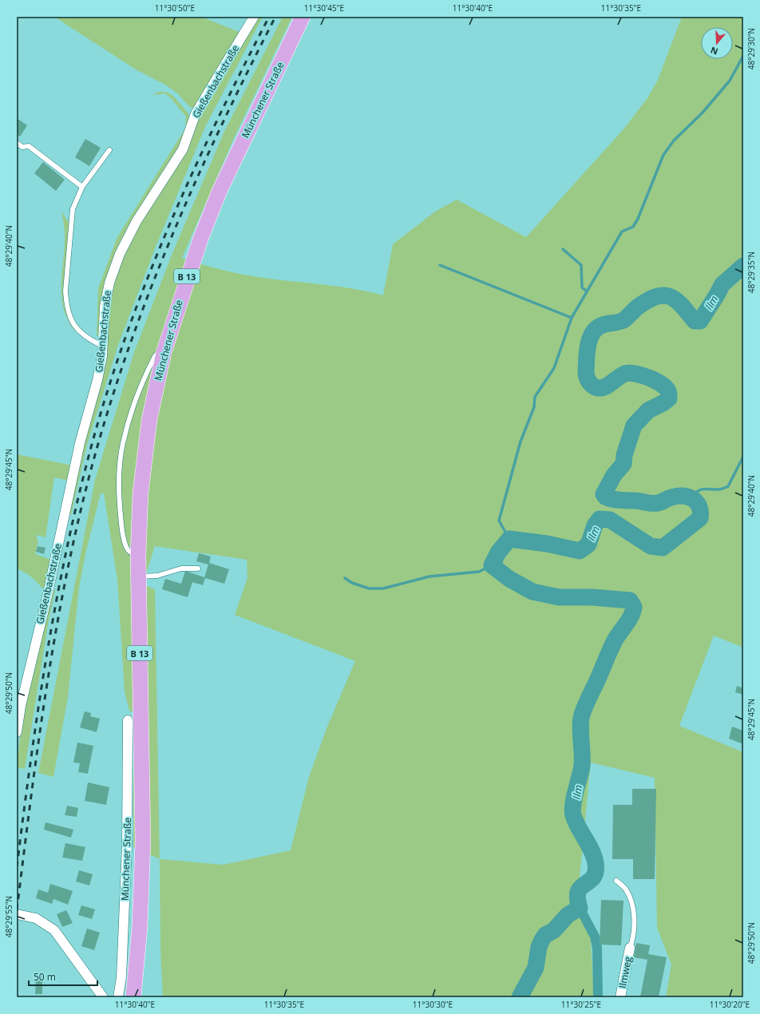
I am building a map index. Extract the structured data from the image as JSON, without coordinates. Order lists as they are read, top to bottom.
{
  "streets": {
    "main road": ["Münchener Straße", "B 13"],
    "street": ["Gießenbachstraße", "Ilmweg"]
  },
  "crossings": [
    ["Münchener Straße", "B 13"]
  ],
  "water": ["Ilm"],
  "scale_bar": "50 m",
  "north": "bottom",
  "coordinates": [
    "11°30'50\"E",
    "11°30'45\"E",
    "11°30'40\"E",
    "11°30'35\"E",
    "48°29'30\"N",
    "48°29'40\"N",
    "48°29'35\"N",
    "48°29'45\"N",
    "48°29'50\"N",
    "48°29'55\"N",
    "11°30'30\"E",
    "11°30'25\"E",
    "11°30'20\"E"
  ]
}
